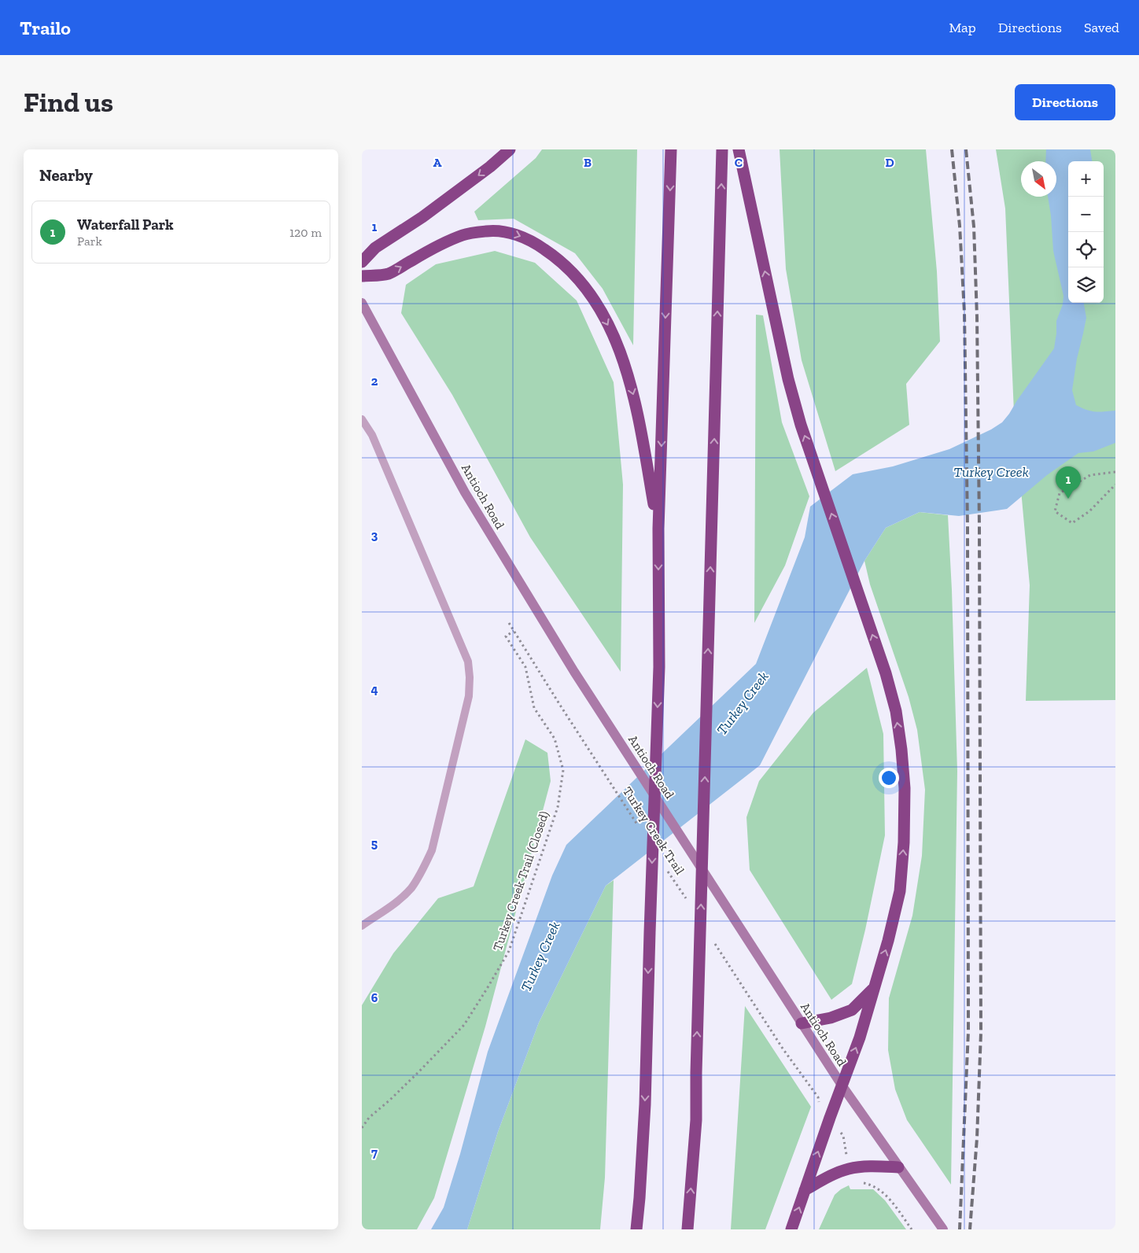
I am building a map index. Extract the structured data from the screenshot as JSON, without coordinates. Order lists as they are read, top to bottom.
{
  "streets": {
    "main road": ["Antioch Road"],
    "path": ["Turkey Creek Trail", "Turkey Creek Trail (Closed)"]
  },
  "crossings": [
    ["Turkey Creek Trail", "Turkey Creek Trail (Closed)"]
  ],
  "water": ["Turkey Creek"],
  "north": "bottom right",
  "page": {
    "header": "Trailo",
    "nav": ["Map", "Directions", "Saved"],
    "buttons": "Directions",
    "title": "Find us",
    "heading": "Nearby",
    "map_buttons": ["+", "−"],
    "list": [
      {
        "mark": "1",
        "name": "Waterfall Park",
        "note": "Park",
        "value": "120 m"
      }
    ],
    "pins": "1"
  },
  "grid": {
    "columns": [
      "A",
      "B",
      "C",
      "D"
    ],
    "rows": [
      "1",
      "2",
      "3",
      "4",
      "5",
      "6",
      "7"
    ]
  }
}
